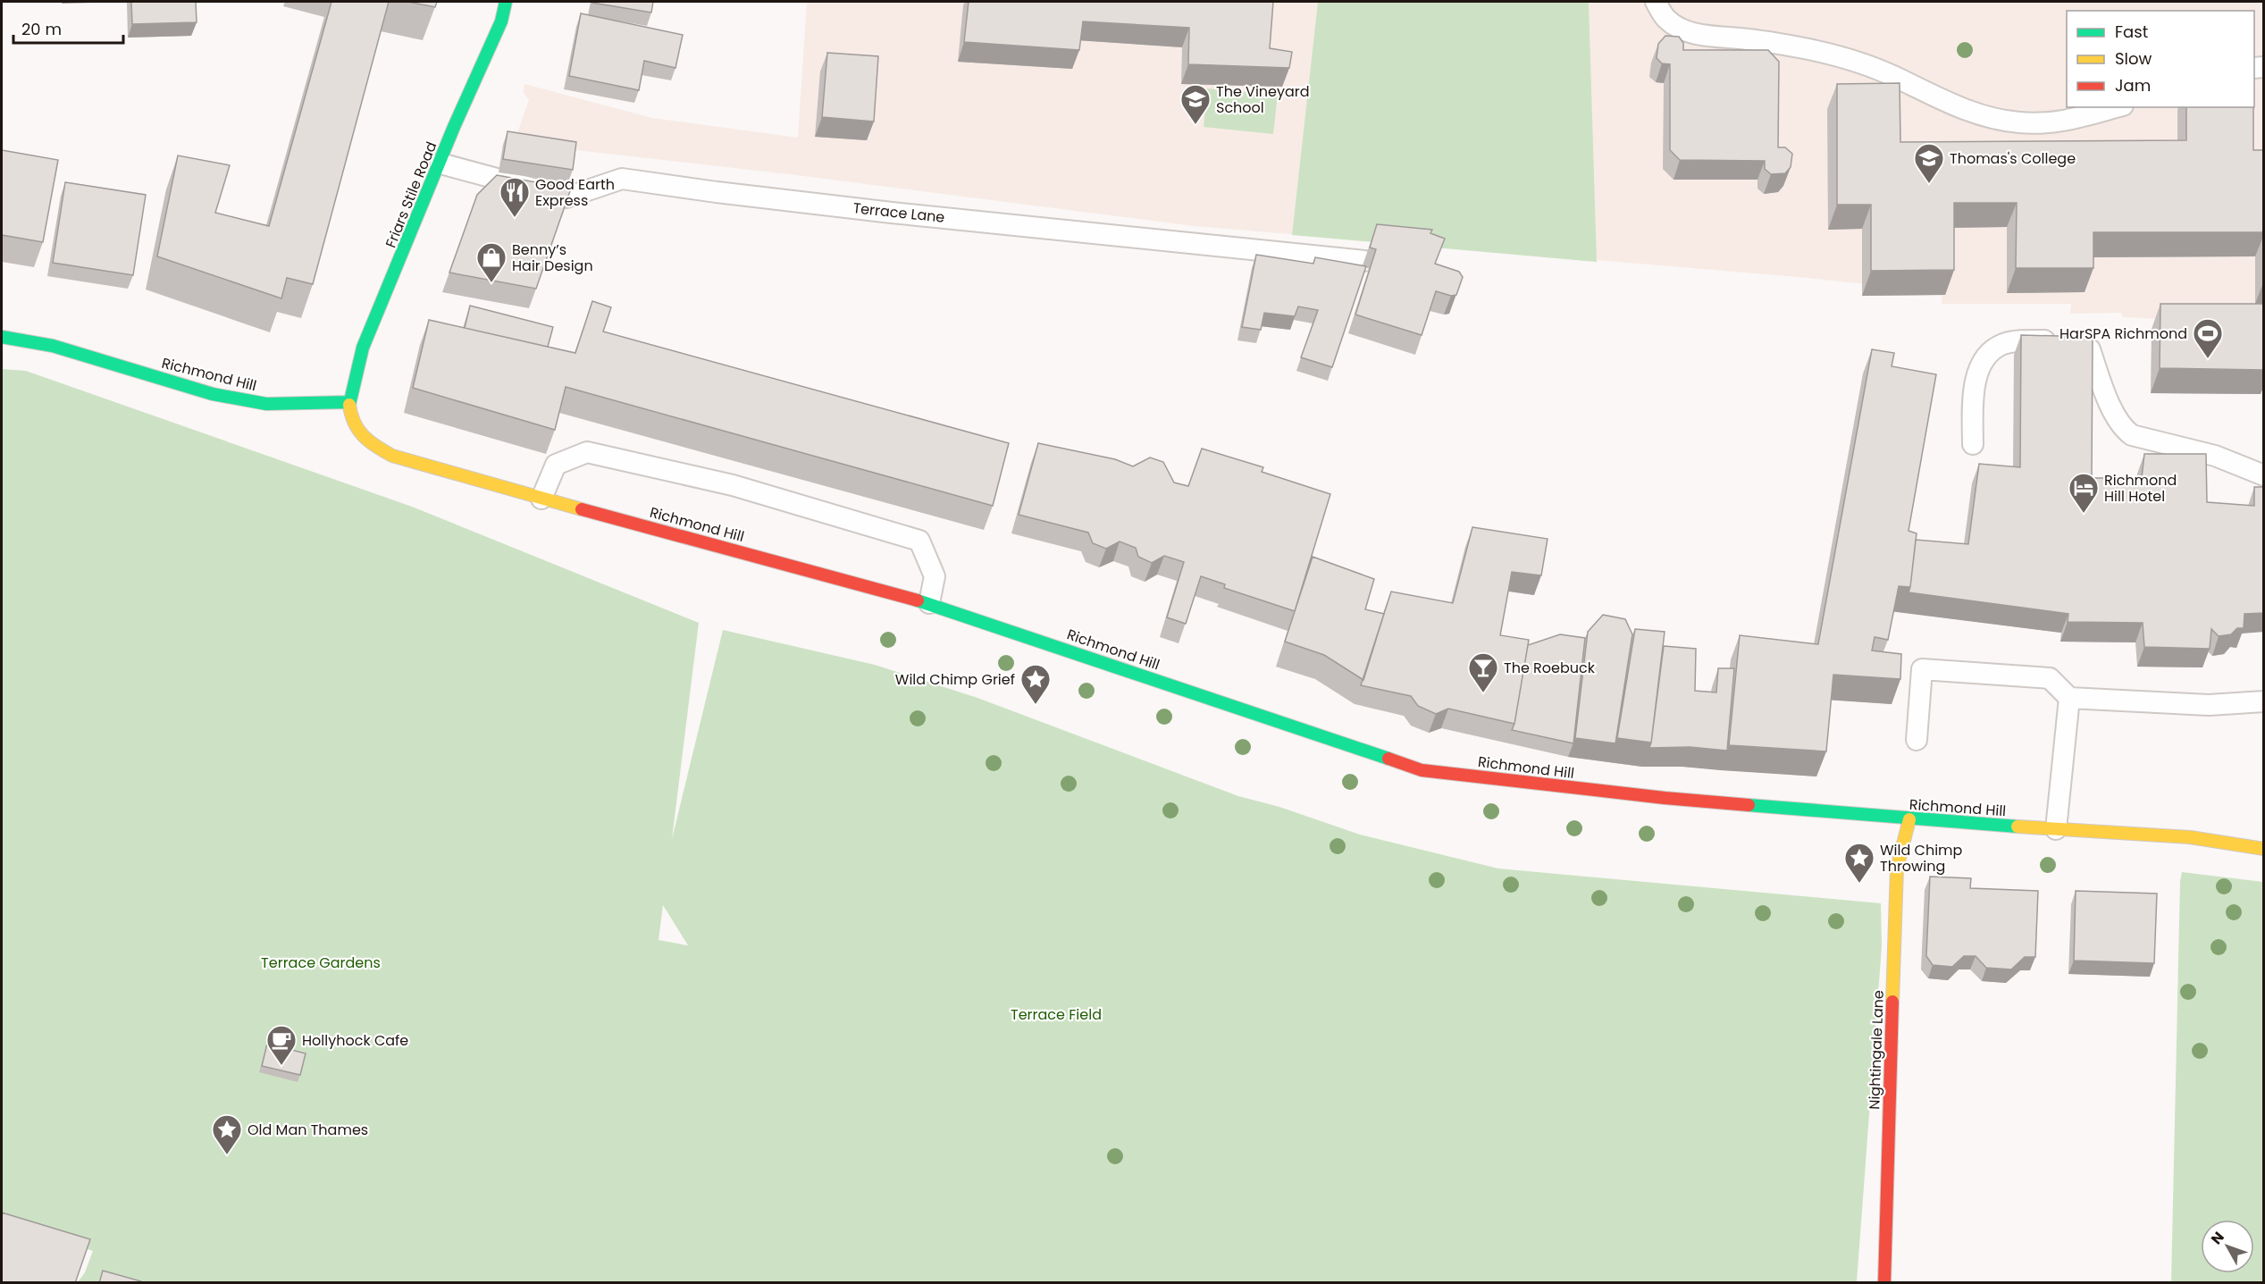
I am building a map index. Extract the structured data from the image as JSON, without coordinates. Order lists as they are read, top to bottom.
{
  "streets": {
    "main road": ["Friars Stile Road", "Richmond Hill", "Nightingale Lane"],
    "lane": ["Terrace Lane"]
  },
  "crossings": [
    ["Friars Stile Road", "Terrace Lane"],
    ["Friars Stile Road", "Richmond Hill"],
    ["Richmond Hill", "Nightingale Lane"]
  ],
  "parks": ["Terrace Gardens", "Terrace Field"],
  "places": {
    "school or university": ["The Vineyard School", "Thomas's College"],
    "restaurant": ["Good Earth Express"],
    "shop": ["Benny’s Hair Design"],
    "sports": ["HarSPA Richmond"],
    "hotel": ["Richmond Hill Hotel"],
    "bar": ["The Roebuck"],
    "place": ["Wild Chimp Grief", "Wild Chimp Throwing", "Old Man Thames"],
    "cafe": ["Hollyhock Cafe"]
  },
  "legend": ["Fast", "Slow", "Jam"],
  "scale_bar": "20 m",
  "north": "top left"
}
